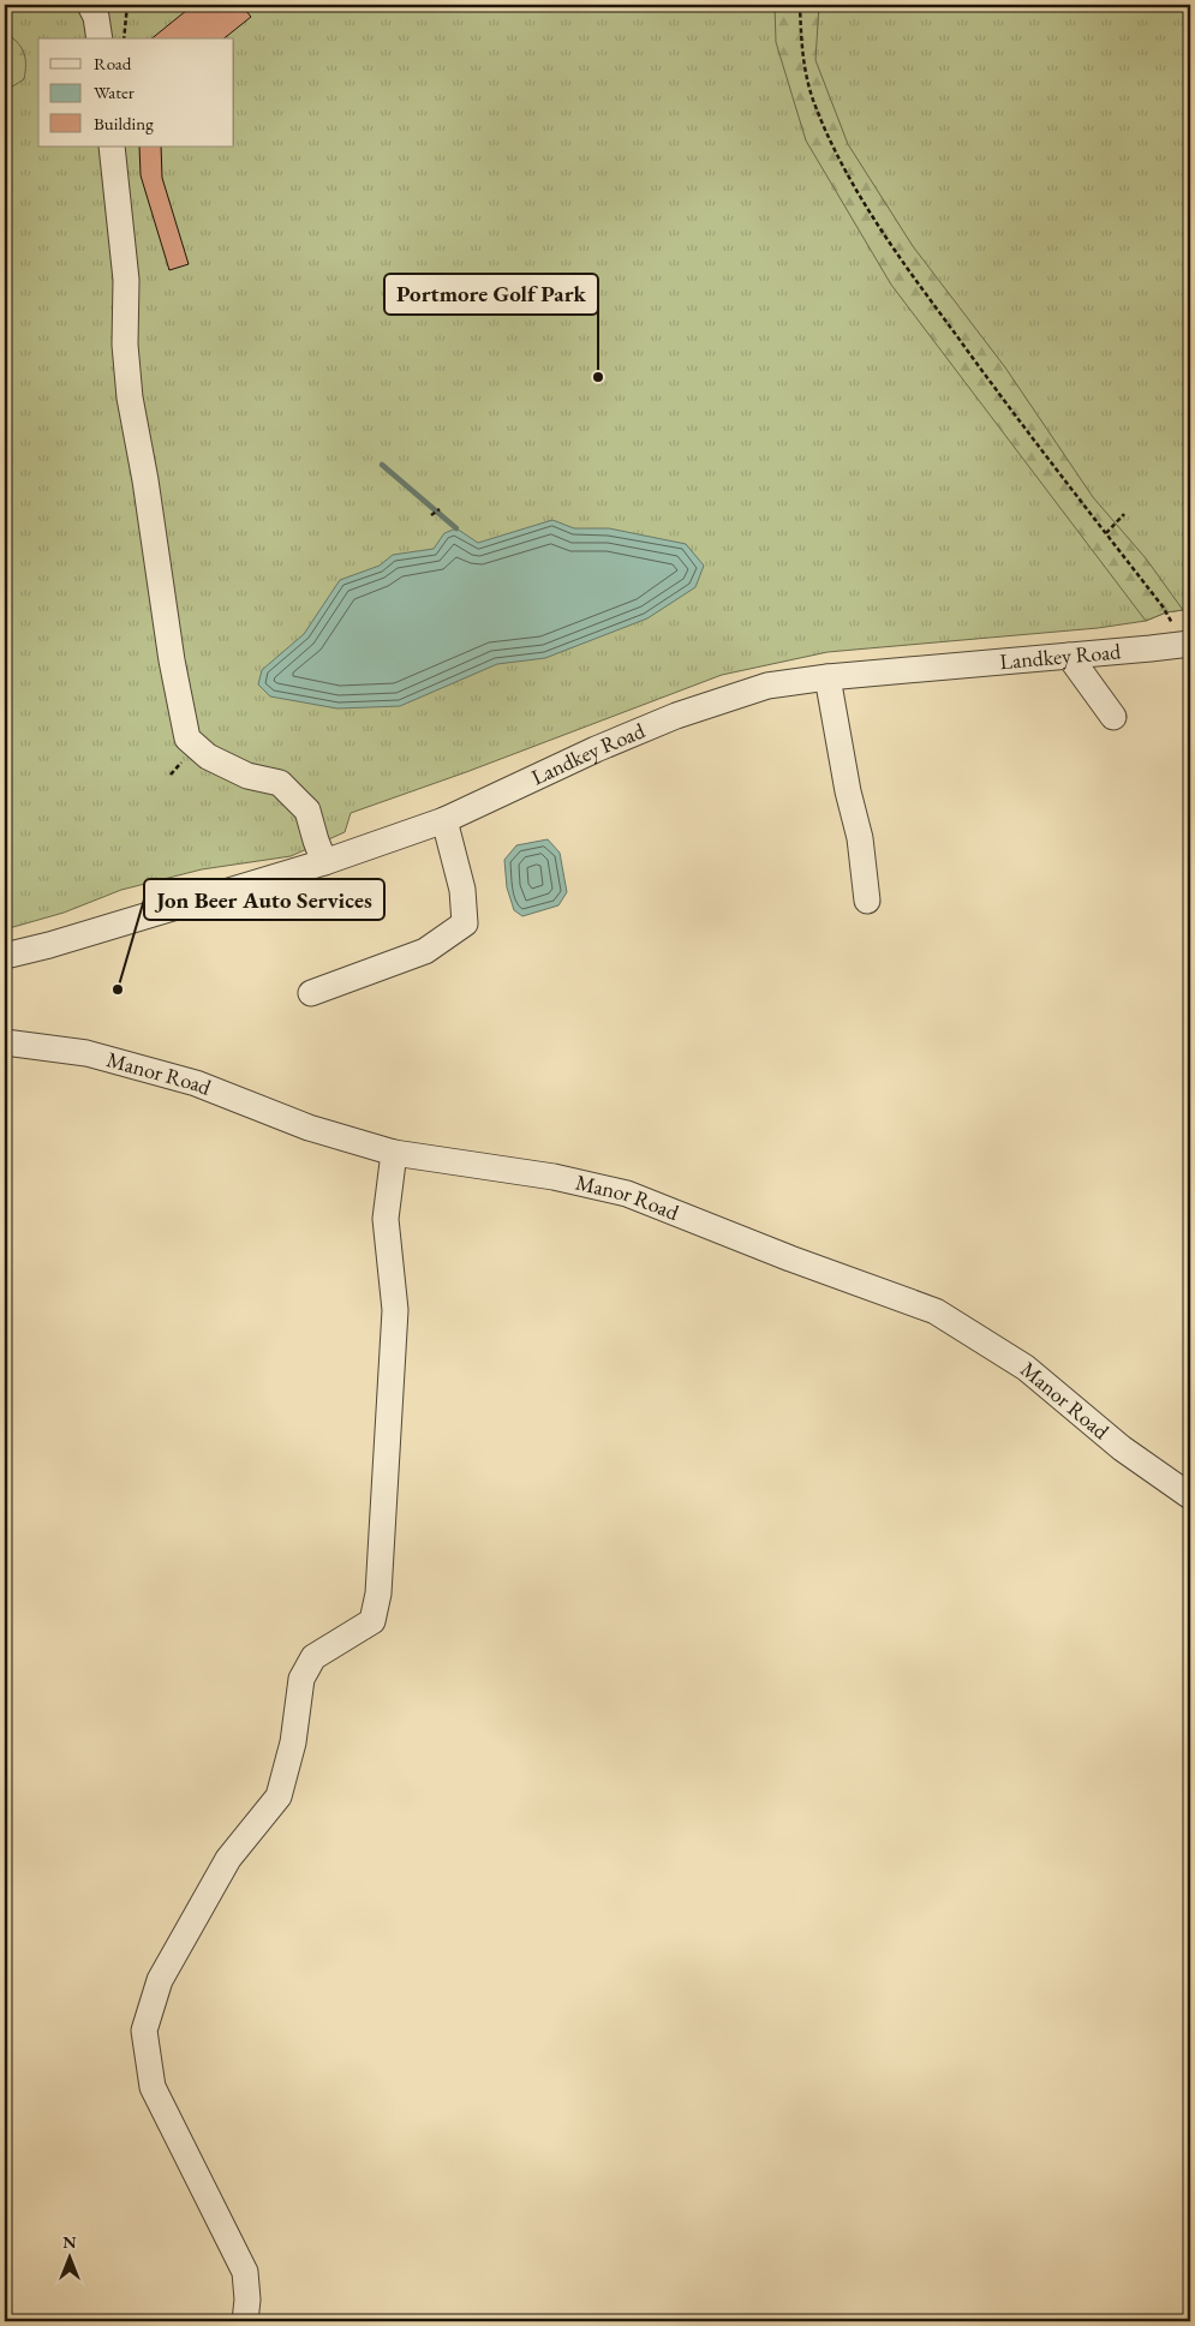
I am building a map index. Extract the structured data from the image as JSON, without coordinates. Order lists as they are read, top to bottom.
{
  "streets": {
    "street": ["Landkey Road", "Manor Road"]
  },
  "places": ["Portmore Golf Park", "Jon Beer Auto Services"],
  "legend": ["Road", "Water", "Building"],
  "north": "top"
}
